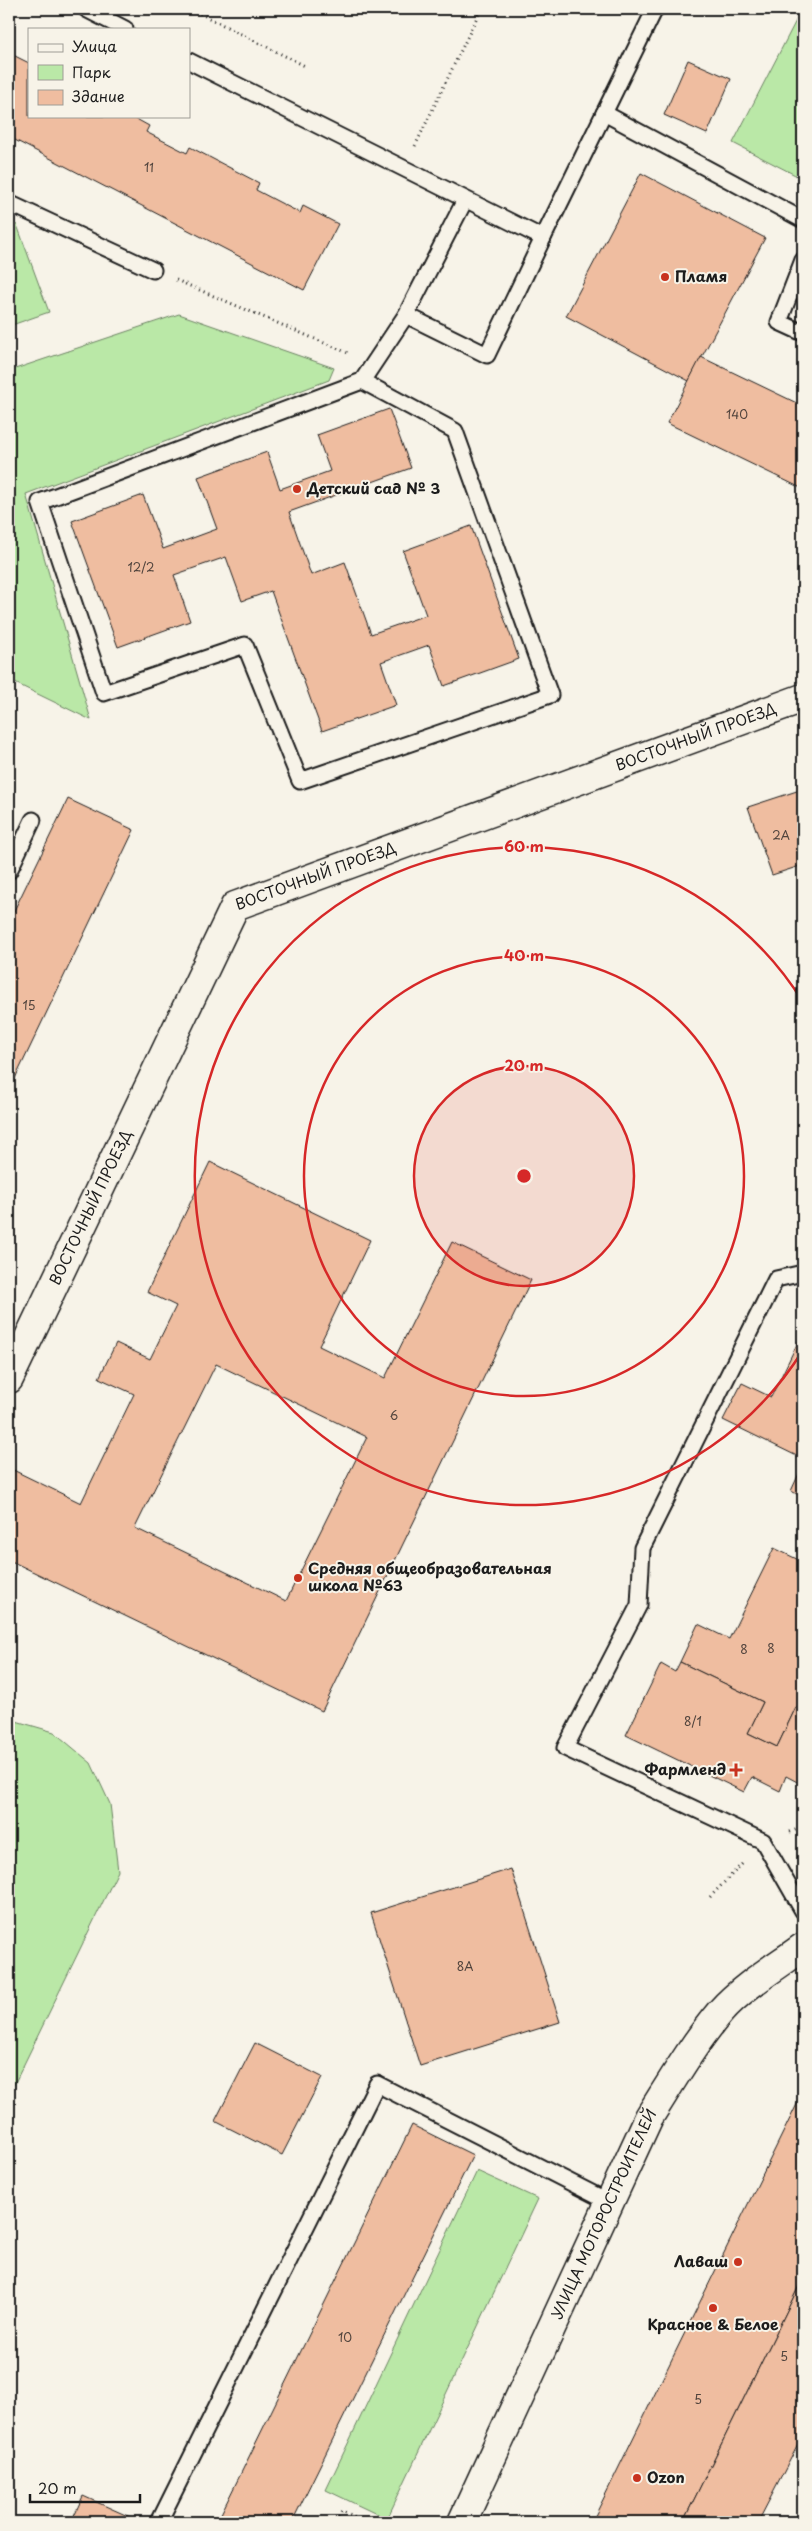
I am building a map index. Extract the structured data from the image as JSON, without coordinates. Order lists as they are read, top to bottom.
{
  "streets": {
    "street": ["ВОСТОЧНЫЙ ПРОЕЗД", "УЛИЦА МОТОРОСТРОИТЕЛЕЙ"]
  },
  "places": {
    "other": [
      "Пламя",
      "Детский сад № 3",
      "Средняя общеобразовательная школа №63",
      "Лаваш",
      "Красное & Белое",
      "Ozon"
    ],
    "health": ["Фармленд"]
  },
  "house_numbers": [
    "11",
    "140",
    "12/2",
    "2А",
    "15",
    "6",
    "8",
    "8",
    "8/1",
    "8А",
    "10",
    "5",
    "5"
  ],
  "legend": ["Улица", "Парк", "Здание"],
  "scale_bar": "20 m",
  "rings": ["60 m", "40 m", "20 m"]
}
